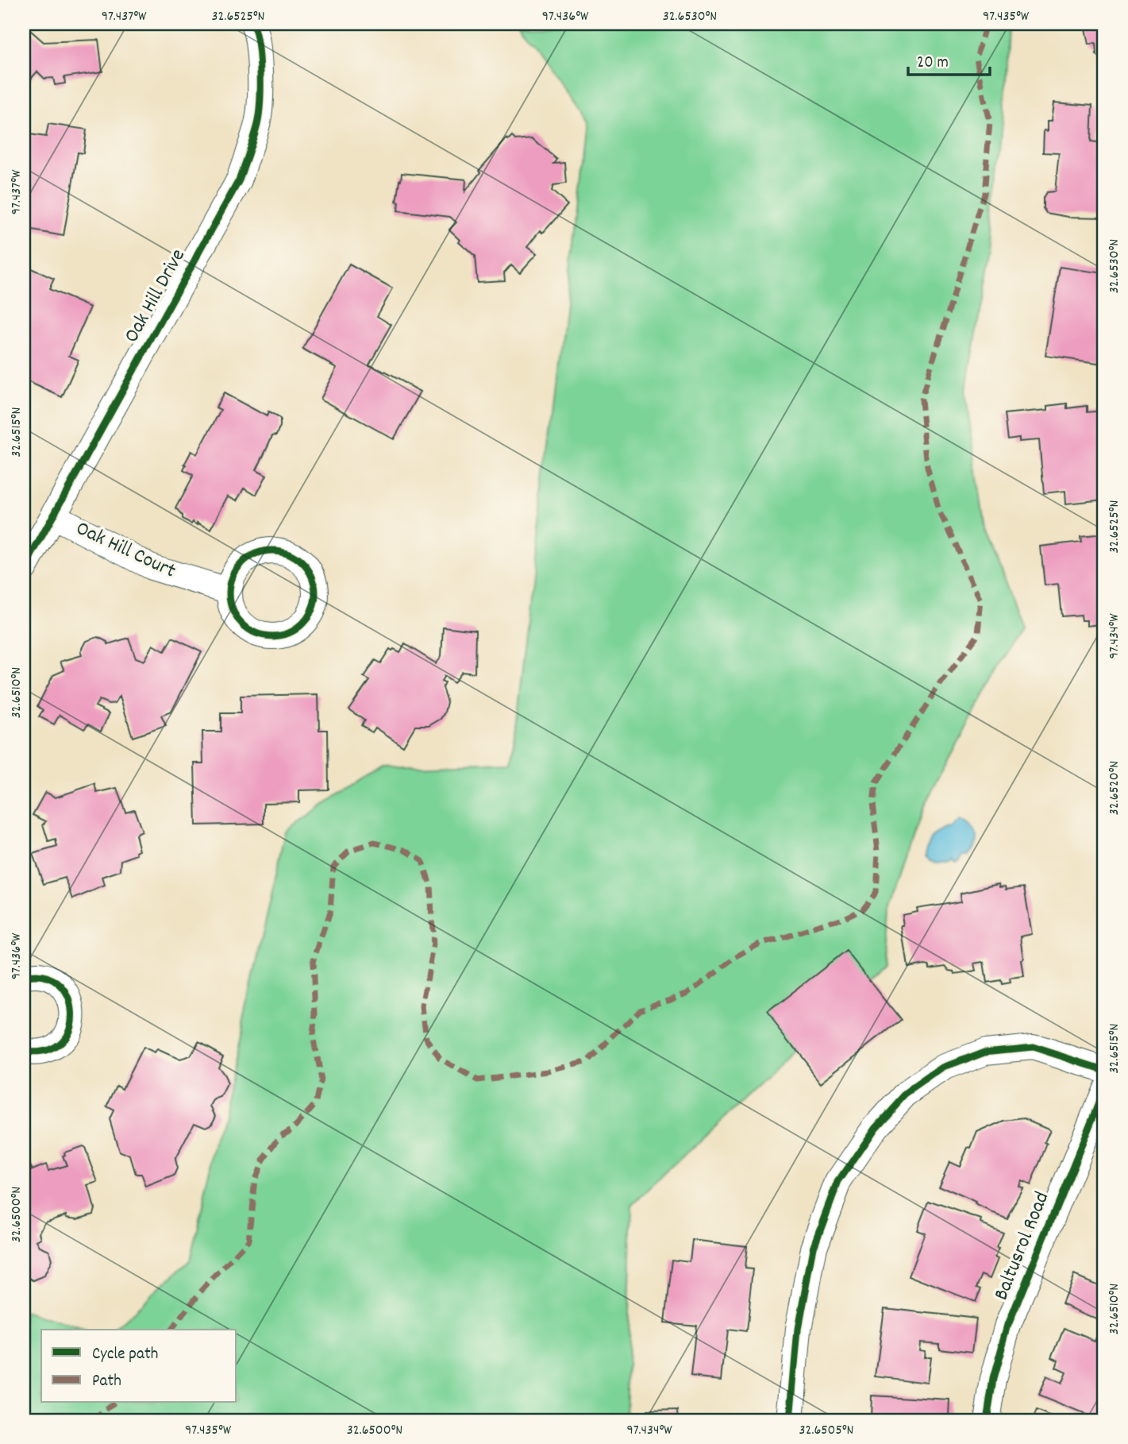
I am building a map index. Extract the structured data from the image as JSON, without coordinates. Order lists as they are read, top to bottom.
{
  "streets": {
    "street": ["Oak Hill Drive", "Oak Hill Court", "Baltusrol Road"]
  },
  "crossings": [
    ["Oak Hill Drive", "Oak Hill Court"]
  ],
  "legend": ["Cycle path", "Path"],
  "scale_bar": "20 m",
  "coordinates": [
    "97.437°W",
    "32.6525°N",
    "97.436°W",
    "32.6530°N",
    "97.435°W",
    "32.6515°N",
    "97.434°W",
    "32.6510°N",
    "32.6520°N",
    "32.6500°N",
    "32.6505°N"
  ]
}
